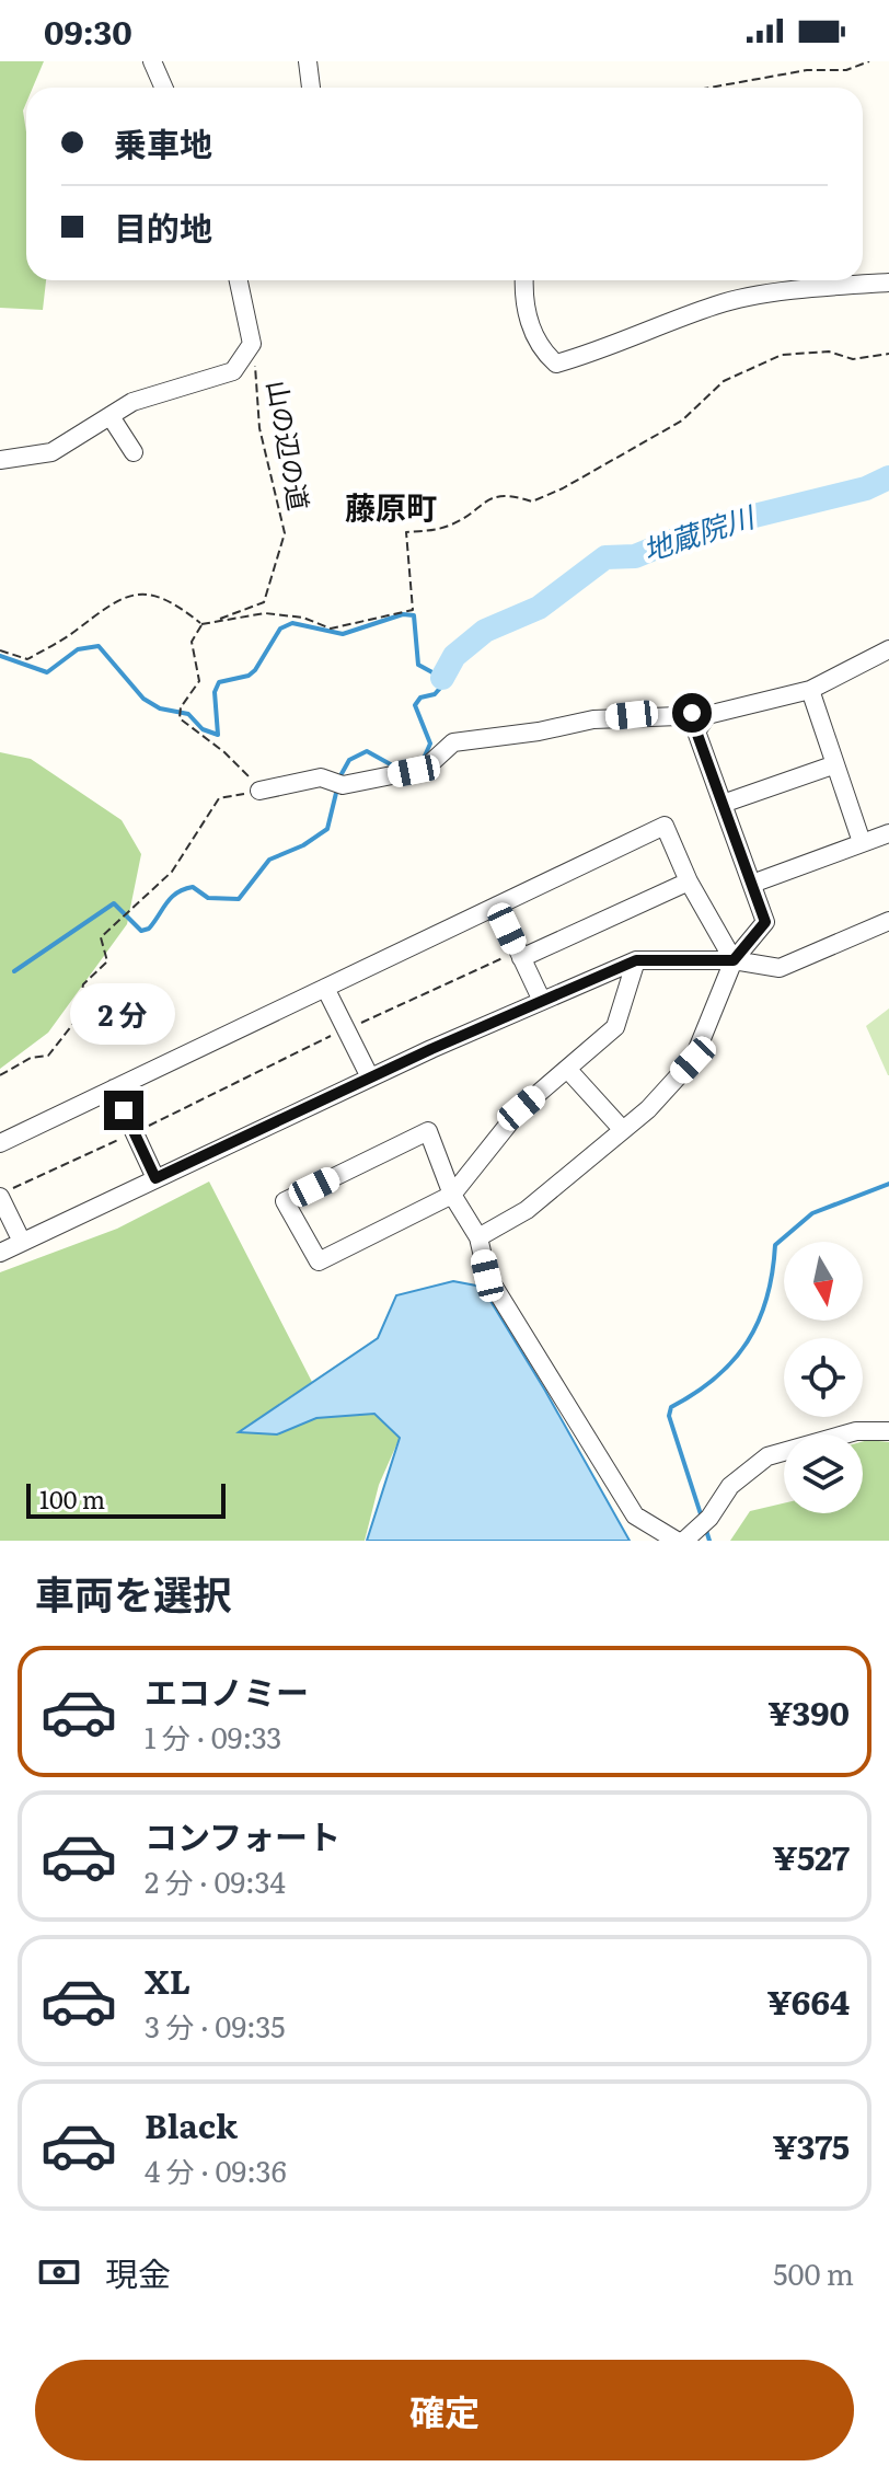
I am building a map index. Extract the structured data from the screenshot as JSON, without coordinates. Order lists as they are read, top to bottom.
{
  "streets": {
    "path": ["山の辺の道"]
  },
  "districts": ["藤原町"],
  "water": ["地蔵院川"],
  "scale_bar": "100 m",
  "north": "bottom",
  "page": {
    "status": "09:30",
    "banner": ["乗車地", "目的地"],
    "bubble": "2 分",
    "scale": "100 m",
    "heading": "車両を選択",
    "list": [
      {
        "name": "エコノミー",
        "note": "1 分 · 09:33",
        "value": "¥390"
      },
      {
        "name": "コンフォート",
        "note": "2 分 · 09:34",
        "value": "¥527"
      },
      {
        "name": "XL",
        "note": "3 分 · 09:35",
        "value": "¥664"
      },
      {
        "name": "Black",
        "note": "4 分 · 09:36",
        "value": "¥375"
      }
    ],
    "pay": ["現金", "500 m"],
    "buttons": "確定"
  }
}
